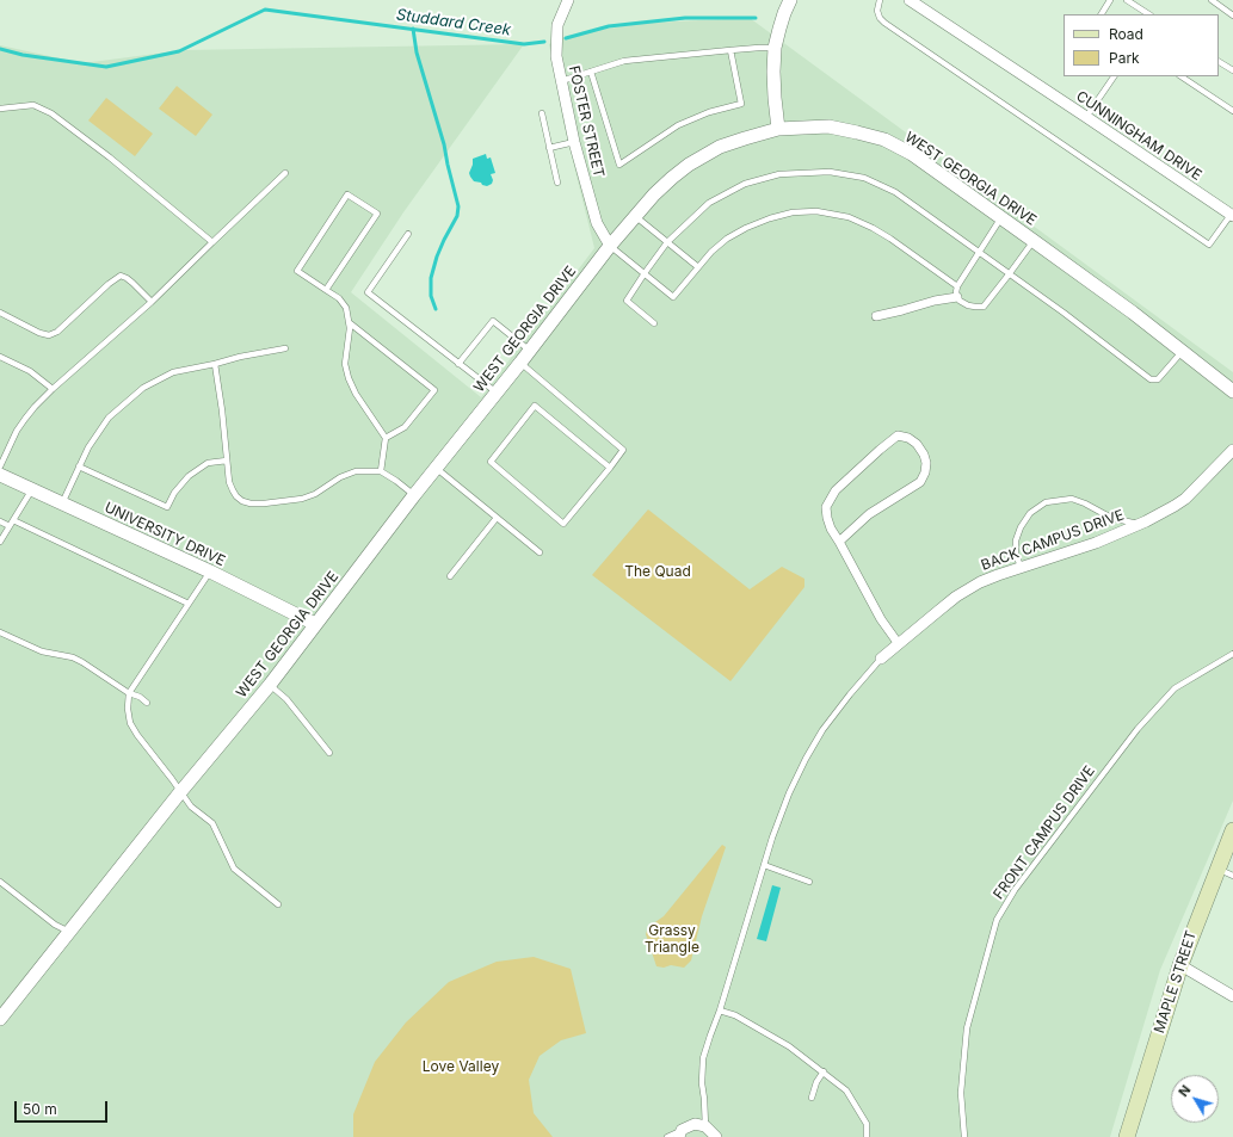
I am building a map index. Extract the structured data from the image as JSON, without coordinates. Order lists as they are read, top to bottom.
{
  "streets": {
    "main road": ["MAPLE STREET"],
    "street": [
      "FOSTER STREET",
      "CUNNINGHAM DRIVE",
      "WEST GEORGIA DRIVE",
      "UNIVERSITY DRIVE",
      "BACK CAMPUS DRIVE"
    ],
    "lane": ["FRONT CAMPUS DRIVE"]
  },
  "crossings": [
    ["FOSTER STREET", "WEST GEORGIA DRIVE"],
    ["WEST GEORGIA DRIVE", "UNIVERSITY DRIVE"]
  ],
  "water": ["Studdard Creek"],
  "parks": ["The Quad", "Grassy Triangle", "Love Valley"],
  "legend": ["Road", "Park"],
  "scale_bar": "50 m",
  "north": "top left"
}
